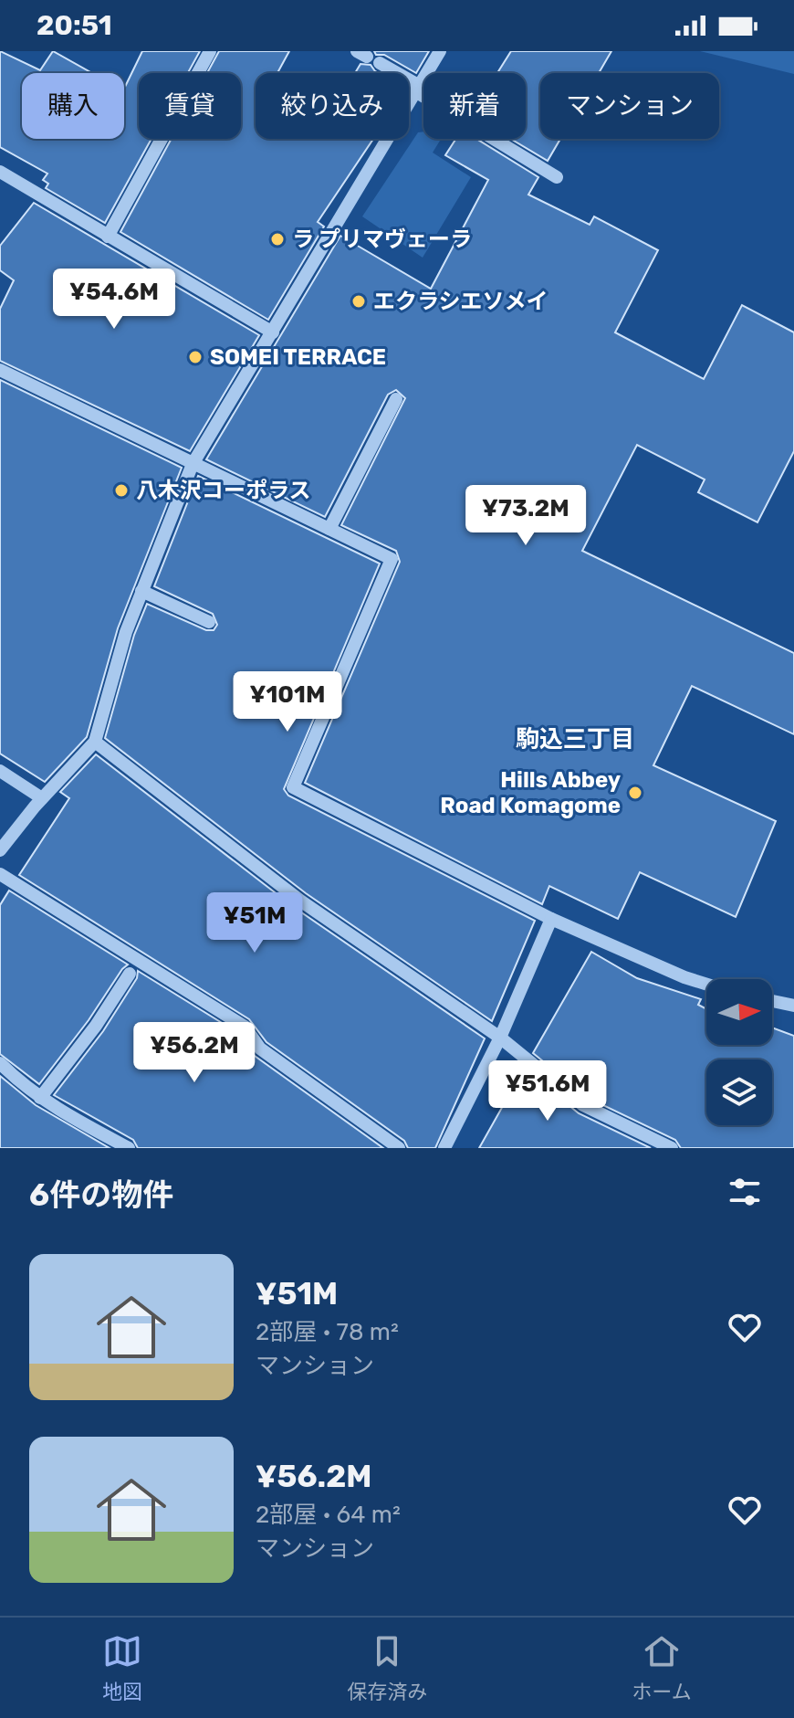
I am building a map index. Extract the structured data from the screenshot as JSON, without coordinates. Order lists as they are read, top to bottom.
{
  "districts": ["駒込三丁目"],
  "places": [
    "ラ プリマヴェーラ",
    "エクラシエソメイ",
    "SOMEI TERRACE",
    "八木沢コーポラス",
    "Hills Abbey Road Komagome"
  ],
  "north": "right",
  "page": {
    "status": "20:51",
    "chip": [
      "購入",
      "賃貸",
      "絞り込み",
      "新着",
      "マンション"
    ],
    "price": [
      "¥54.6M",
      "¥73.2M",
      "¥101M",
      "¥51M",
      "¥56.2M",
      "¥51.6M"
    ],
    "heading": "6件の物件",
    "list": [
      {
        "name": "¥51M",
        "note": "2部屋 · 78 m² · マンション"
      },
      {
        "name": "¥56.2M",
        "note": "2部屋 · 64 m² · マンション"
      }
    ],
    "tabs": ["地図", "保存済み", "ホーム"]
  }
}
